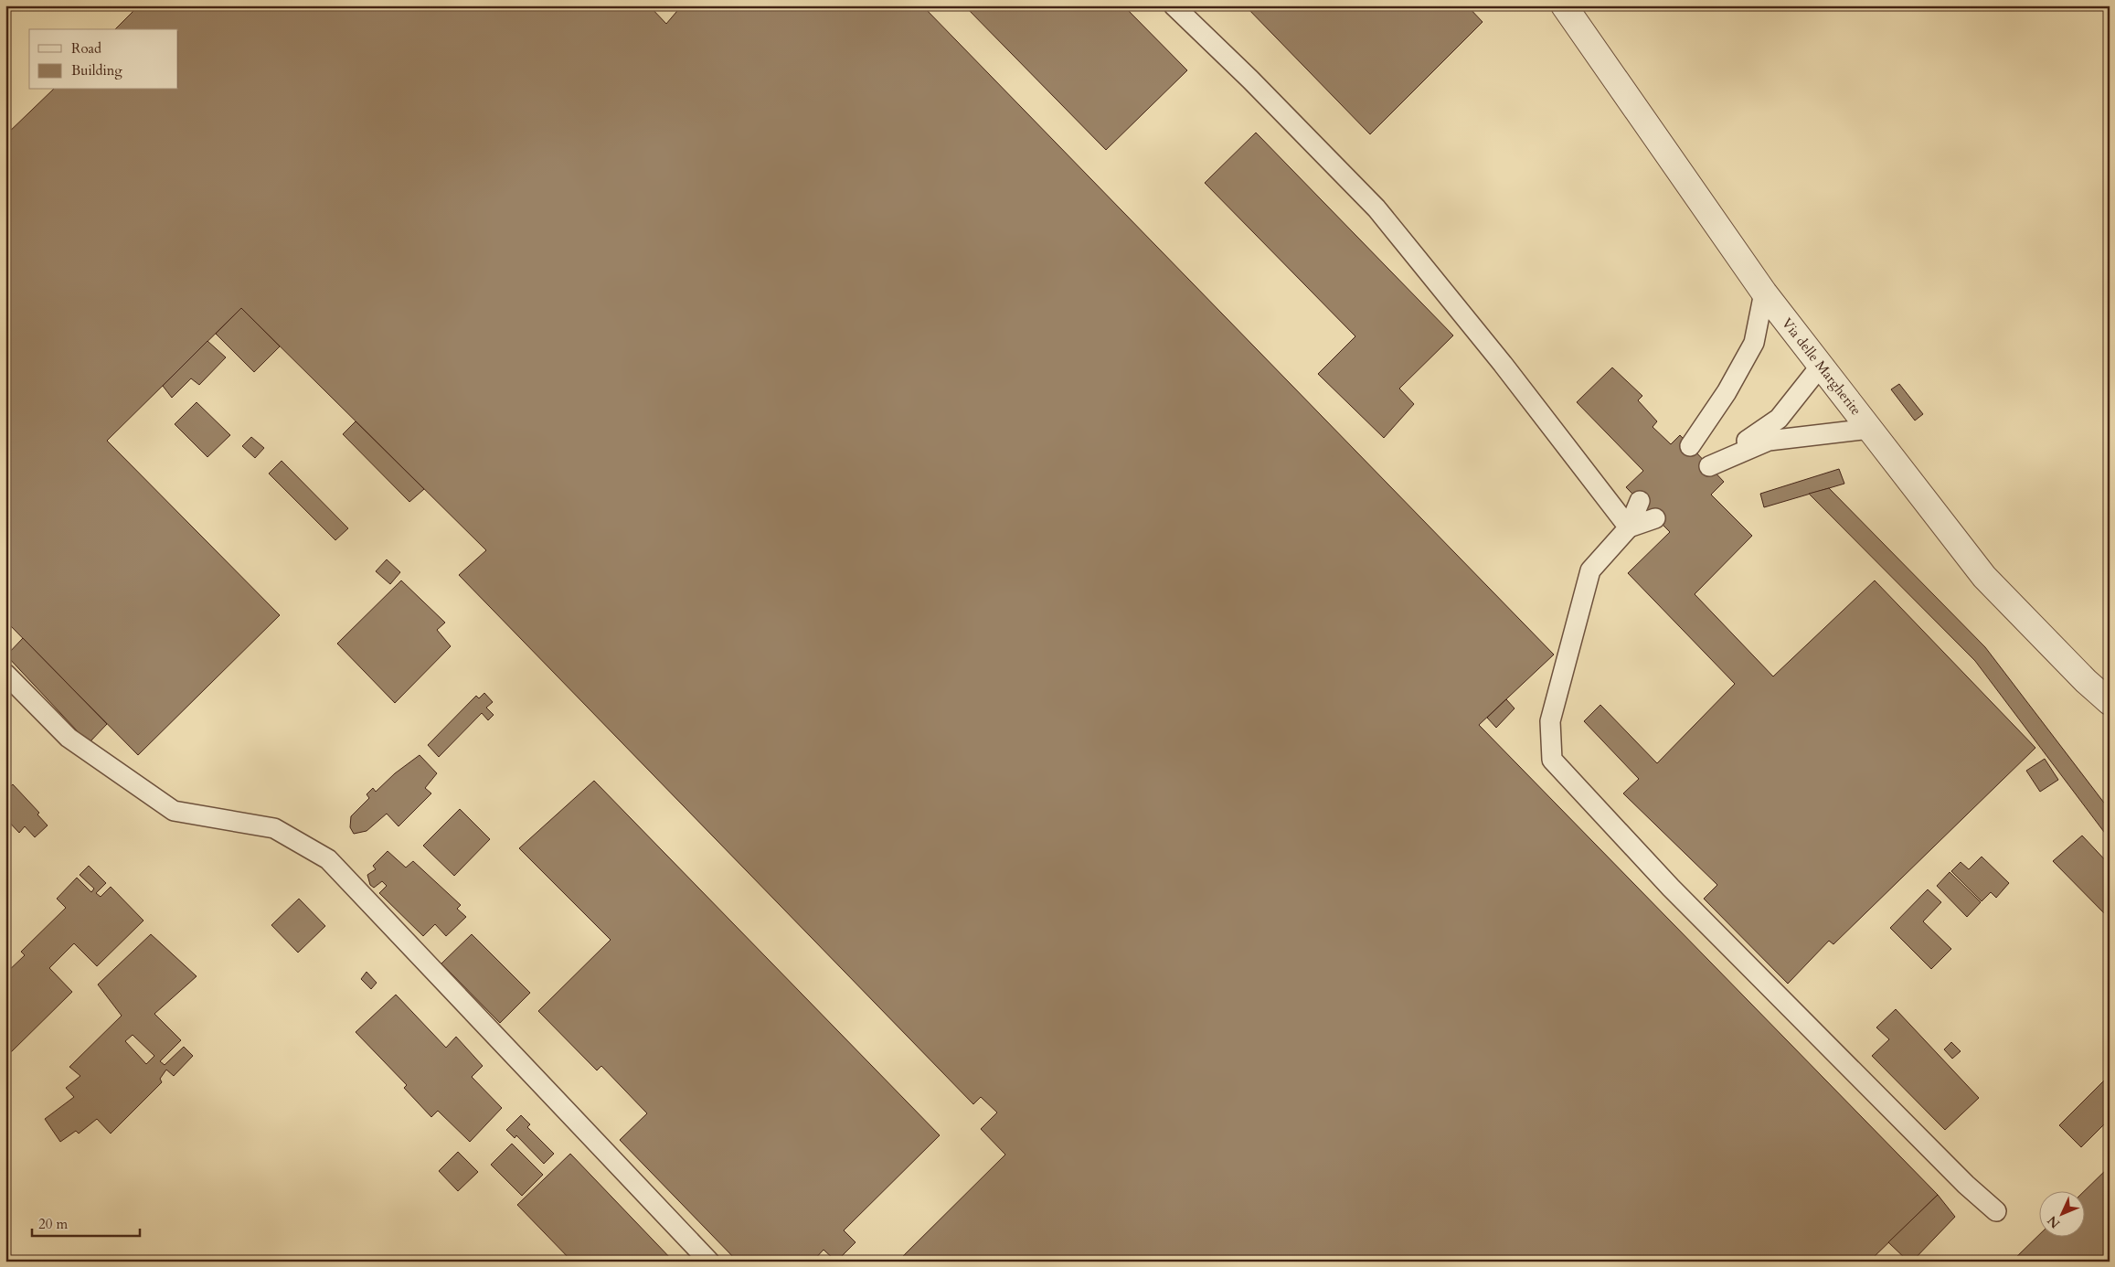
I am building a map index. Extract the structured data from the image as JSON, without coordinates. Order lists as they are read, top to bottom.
{
  "streets": {
    "street": ["Via delle Margherite"]
  },
  "legend": ["Road", "Building"],
  "scale_bar": "20 m",
  "north": "bottom left"
}
